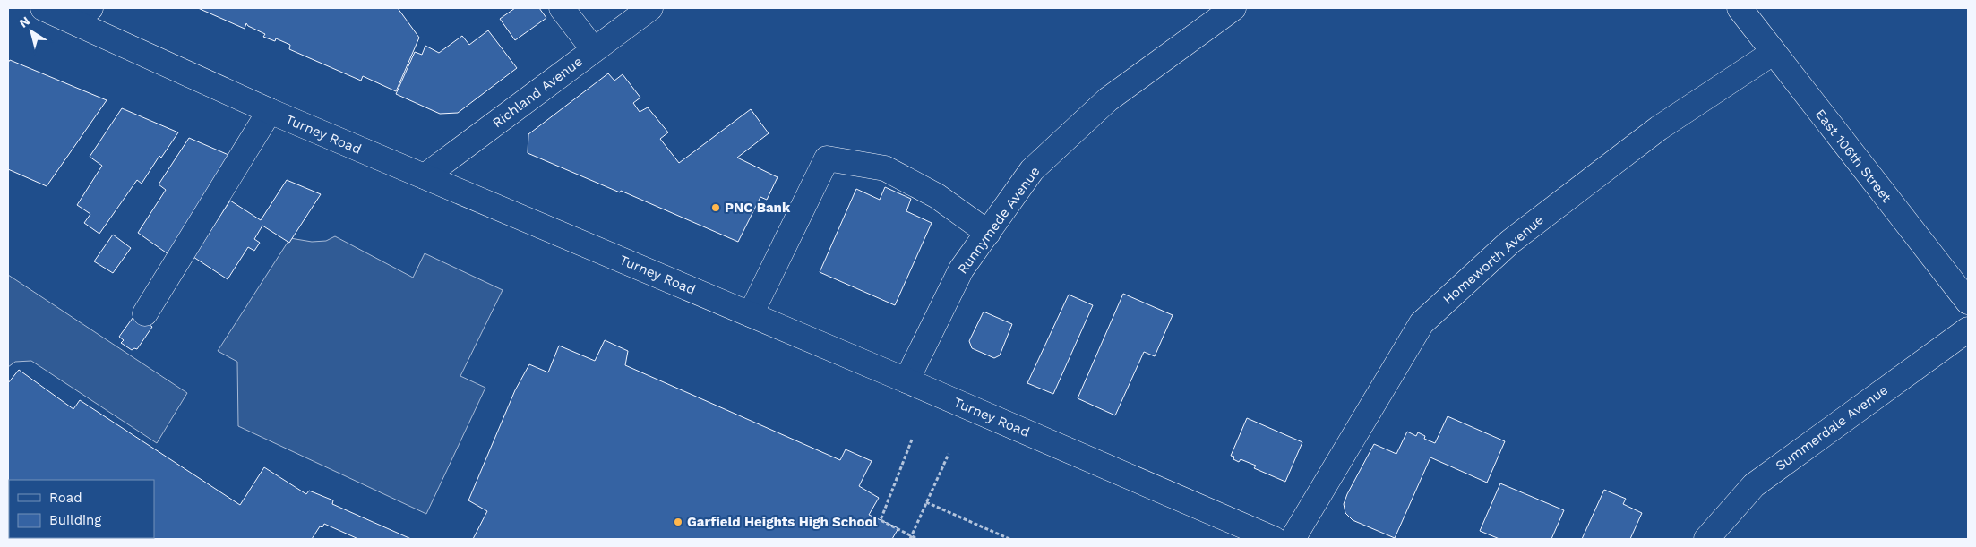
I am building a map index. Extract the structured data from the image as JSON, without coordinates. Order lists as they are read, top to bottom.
{
  "streets": {
    "street": [
      "Richland Avenue",
      "Turney Road",
      "East 106th Street",
      "Runnymede Avenue",
      "Homeworth Avenue",
      "Summerdale Avenue"
    ]
  },
  "crossings": [
    ["Richland Avenue", "Turney Road"],
    ["Turney Road", "Runnymede Avenue"],
    ["East 106th Street", "Homeworth Avenue"]
  ],
  "places": ["PNC Bank", "Garfield Heights High School"],
  "legend": ["Road", "Building"],
  "north": "top left"
}
